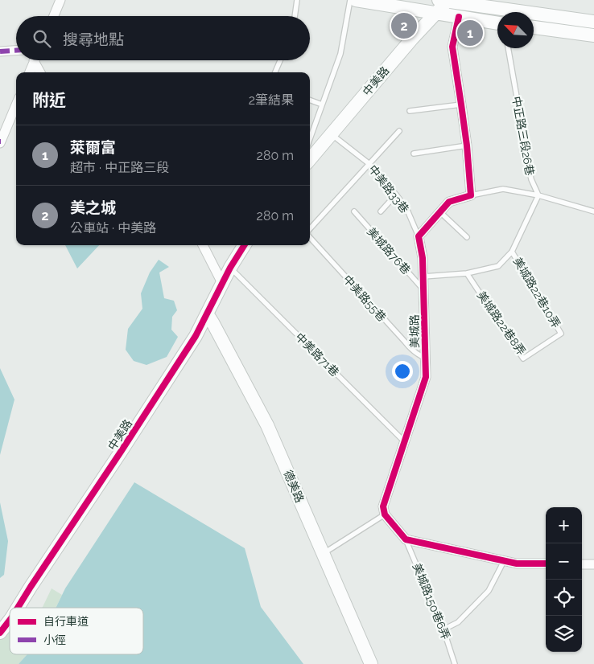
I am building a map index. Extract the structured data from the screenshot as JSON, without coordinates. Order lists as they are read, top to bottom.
{
  "streets": {
    "street": ["中美路", "美城路", "德美路"],
    "lane": [
      "中正路三段26巷",
      "中美路33巷",
      "美城路76巷",
      "美城路22巷10弄",
      "中美路55巷",
      "美城路22巷8弄",
      "中美路71巷",
      "美城路150巷6弄"
    ]
  },
  "crossings": [
    ["中美路", "中美路33巷"],
    ["中美路", "中美路71巷"],
    ["中美路", "德美路"],
    ["中美路33巷", "美城路"],
    ["美城路76巷", "美城路"],
    ["美城路22巷10弄", "美城路22巷8弄"],
    ["中美路55巷", "美城路"],
    ["美城路", "中美路71巷"]
  ],
  "legend": ["自行車道", "小徑"],
  "north": "top left",
  "page": {
    "pins": ["2", "1"],
    "search": "搜尋地點",
    "heading": ["附近", "2筆結果"],
    "list": [
      {
        "mark": "1",
        "name": "萊爾富",
        "note": "超市 · 中正路三段",
        "value": "280 m"
      },
      {
        "mark": "2",
        "name": "美之城",
        "note": "公車站 · 中美路",
        "value": "280 m"
      }
    ],
    "map_buttons": ["+", "−"]
  }
}
